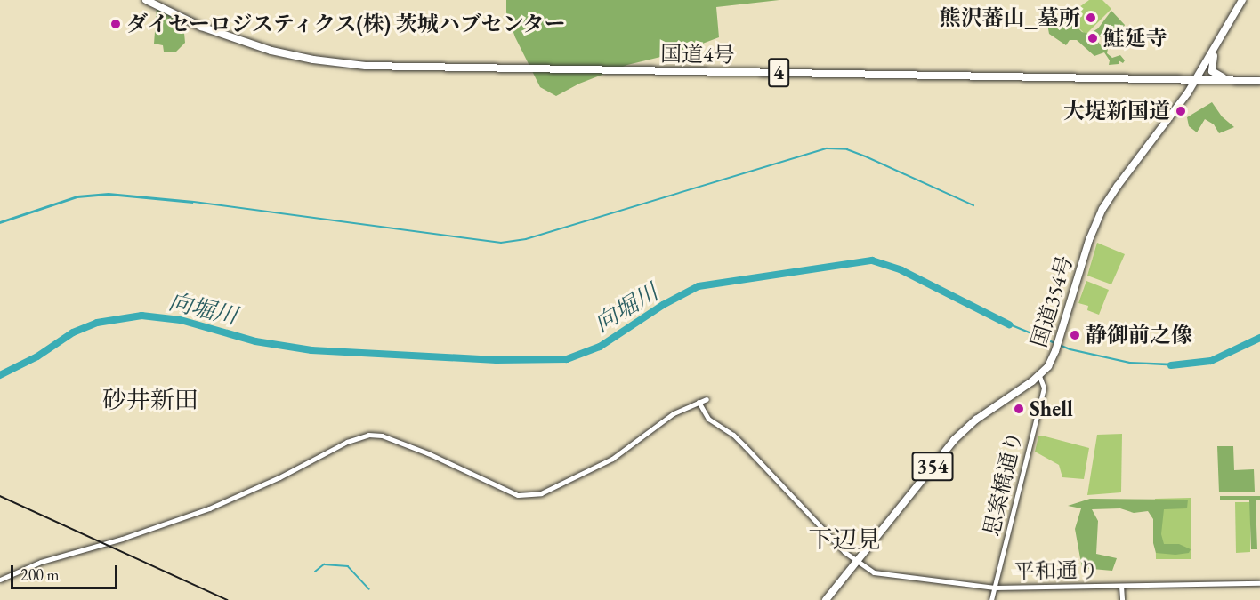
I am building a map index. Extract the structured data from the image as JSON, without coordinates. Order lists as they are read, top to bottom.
{
  "streets": {
    "highway": [
      "国道4号",
      "4",
      "国道354号",
      "354"
    ],
    "street": ["思案橋通り", "平和通り"]
  },
  "crossings": [
    ["国道4号", "国道354号"],
    ["国道354号", "思案橋通り"],
    ["国道354号", "平和通り"],
    ["思案橋通り", "平和通り"]
  ],
  "districts": ["砂井新田", "下辺見"],
  "water": ["向堀川"],
  "places": [
    "熊沢蕃山_墓所",
    "ダイセーロジスティクス(株) 茨城ハブセンター",
    "鮭延寺",
    "大堤新国道",
    "静御前之像",
    "Shell"
  ],
  "scale_bar": "200 m"
}
